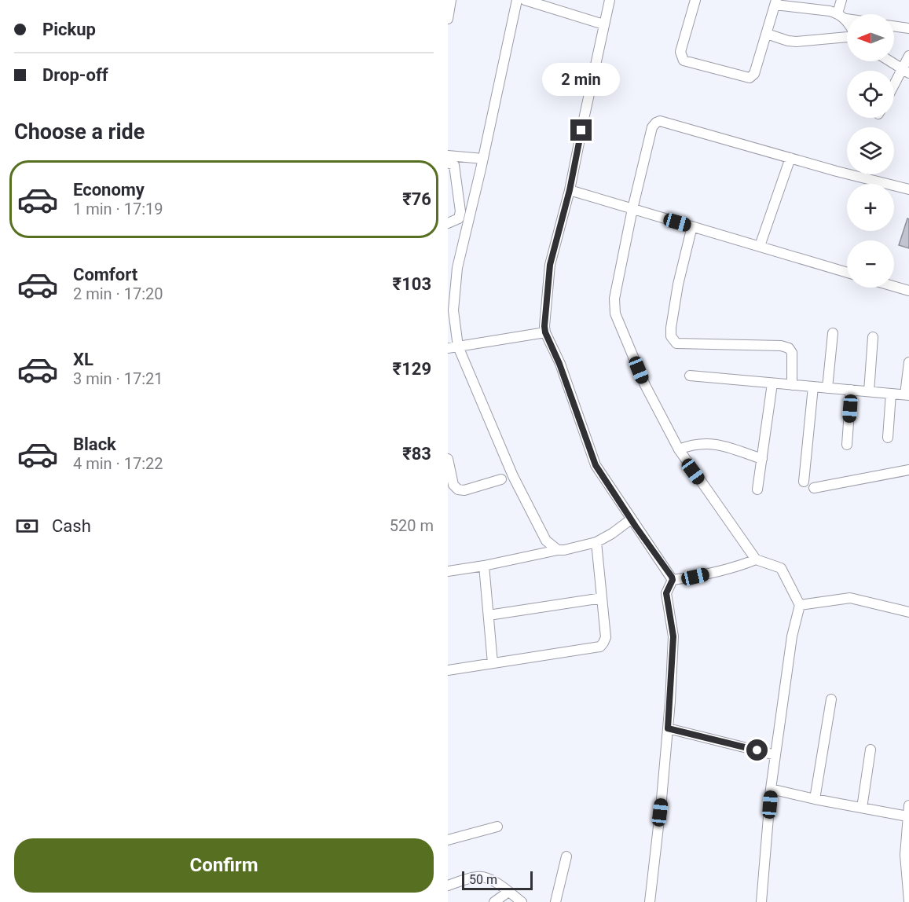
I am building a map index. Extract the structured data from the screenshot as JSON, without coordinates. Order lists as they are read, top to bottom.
{
  "scale_bar": "50 m",
  "north": "left",
  "page": {
    "banner": ["Pickup", "Drop-off"],
    "map_buttons": ["+", "−"],
    "bubble": "2 min",
    "heading": "Choose a ride",
    "list": [
      {
        "name": "Economy",
        "note": "1 min · 17:19",
        "value": "₹76"
      },
      {
        "name": "Comfort",
        "note": "2 min · 17:20",
        "value": "₹103"
      },
      {
        "name": "XL",
        "note": "3 min · 17:21",
        "value": "₹129"
      },
      {
        "name": "Black",
        "note": "4 min · 17:22",
        "value": "₹83"
      }
    ],
    "pay": ["Cash", "520 m"],
    "buttons": "Confirm",
    "scale": "50 m"
  }
}
